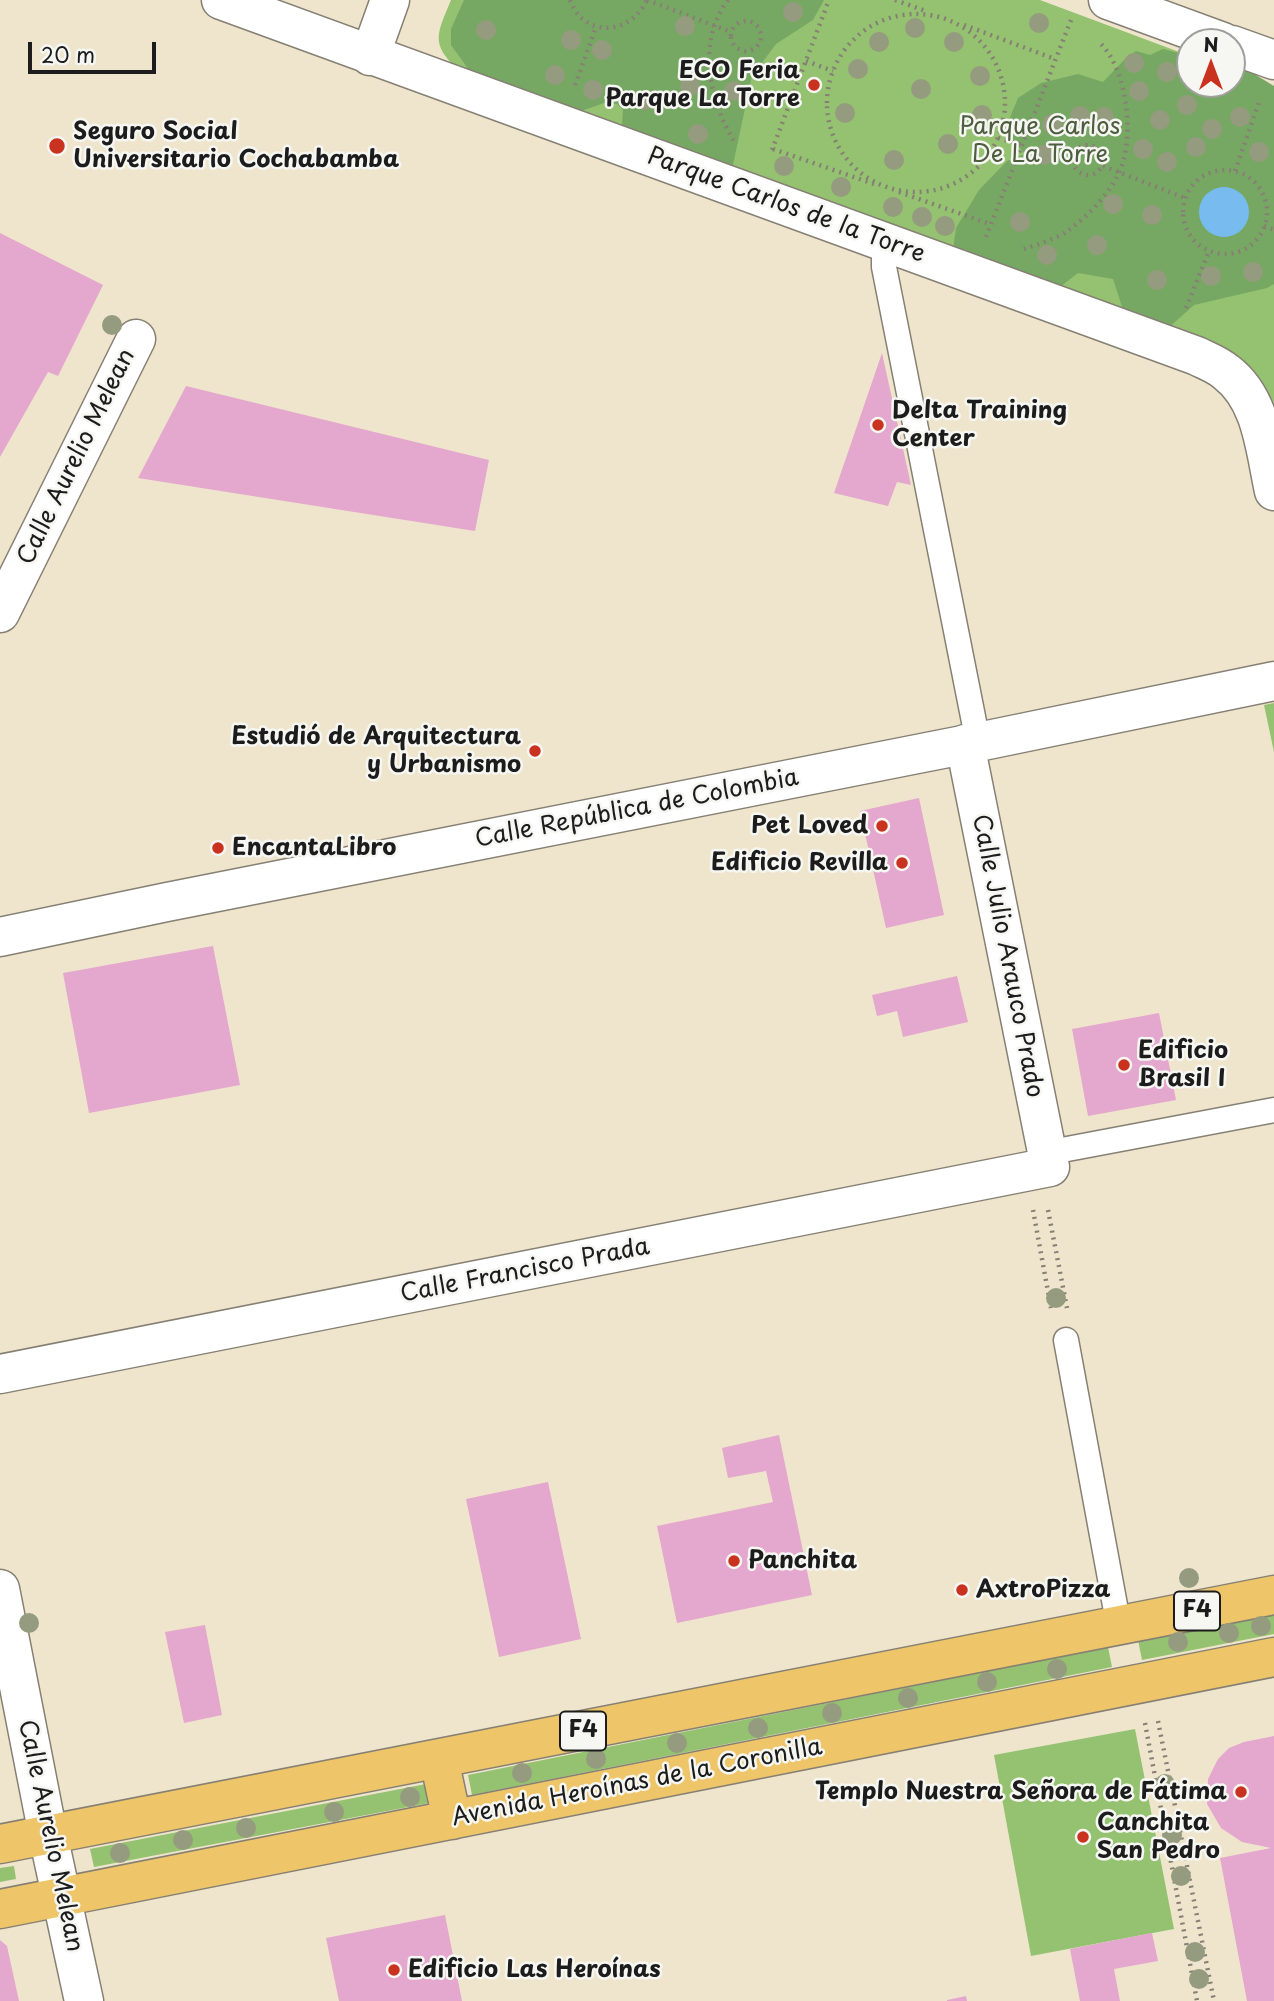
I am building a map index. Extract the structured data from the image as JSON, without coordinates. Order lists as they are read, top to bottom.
{
  "streets": {
    "main road": ["F4", "Avenida Heroínas de la Coronilla"],
    "street": [
      "Parque Carlos de la Torre",
      "Calle Aurelio Melean",
      "Calle República de Colombia",
      "Calle Julio Arauco Prado",
      "Calle Francisco Prada"
    ]
  },
  "crossings": [
    ["Parque Carlos de la Torre", "Calle Julio Arauco Prado"],
    ["Calle Aurelio Melean", "F4"],
    ["Calle Aurelio Melean", "Avenida Heroínas de la Coronilla"],
    ["Calle República de Colombia", "Calle Julio Arauco Prado"],
    ["Calle Julio Arauco Prado", "Calle Francisco Prada"]
  ],
  "parks": ["Parque Carlos De La Torre"],
  "places": [
    "ECO Feria Parque La Torre",
    "Seguro Social Universitario Cochabamba",
    "Delta Training Center",
    "Estudió de Arquitectura y Urbanismo",
    "Pet Loved",
    "EncantaLibro",
    "Edificio Revilla",
    "Edificio Brasil I",
    "Panchita",
    "AxtroPizza",
    "Templo Nuestra Señora de Fátima",
    "Canchita San Pedro",
    "Edificio Las Heroínas"
  ],
  "scale_bar": "20 m",
  "north": "top"
}
